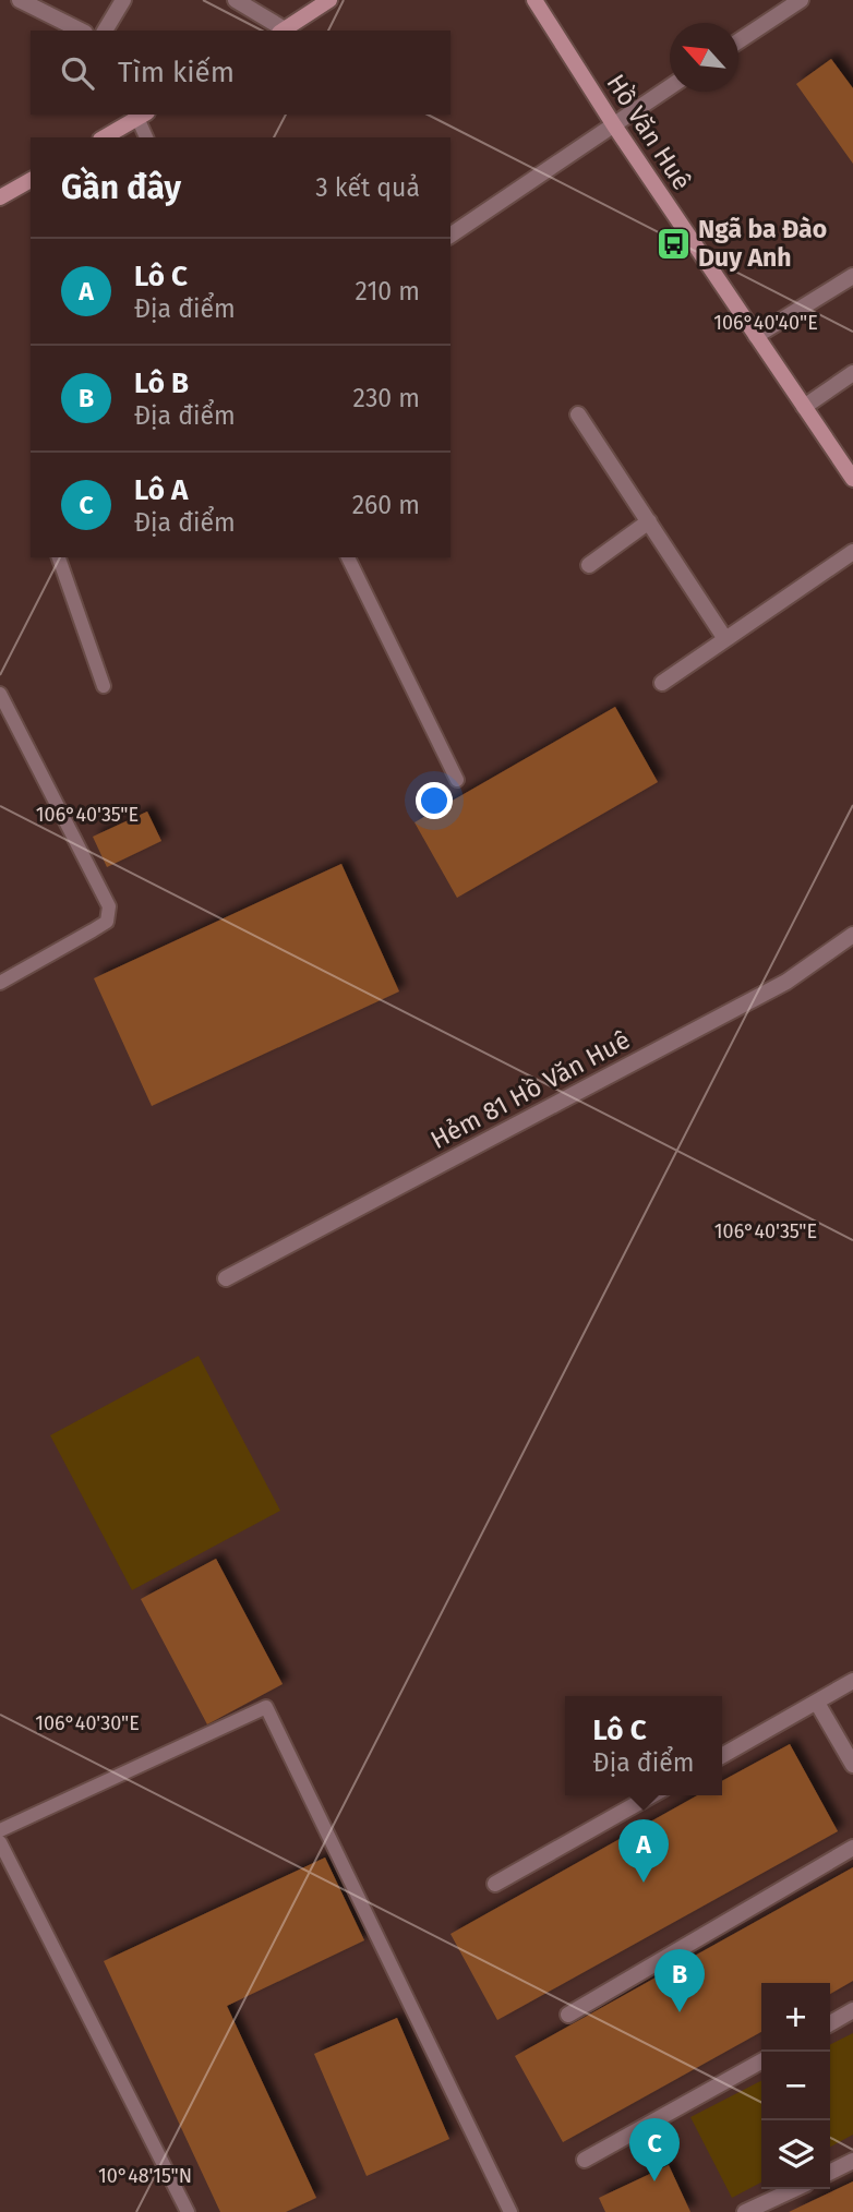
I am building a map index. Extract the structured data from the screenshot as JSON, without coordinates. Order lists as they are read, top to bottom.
{
  "streets": {
    "main road": ["Hồ Văn Huê"],
    "street": ["Hẻm 81 Hồ Văn Huê"]
  },
  "places": {
    "bus stop": ["Ngã ba Đào Duy Anh"]
  },
  "north": "top left",
  "page": {
    "search": "Tìm kiếm",
    "heading": ["Gần đây", "3 kết quả"],
    "list": [
      {
        "mark": "A",
        "name": "Lô C",
        "note": "Địa điểm",
        "value": "210 m"
      },
      {
        "mark": "B",
        "name": "Lô B",
        "note": "Địa điểm",
        "value": "230 m"
      },
      {
        "mark": "C",
        "name": "Lô A",
        "note": "Địa điểm",
        "value": "260 m"
      }
    ],
    "popup": ["Lô C", "Địa điểm"],
    "pins": ["A", "B", "C"],
    "map_buttons": ["+", "−"]
  },
  "coordinates": [
    "106°40'40\"E",
    "106°40'35\"E",
    "106°40'30\"E",
    "10°48'15\"N"
  ]
}
